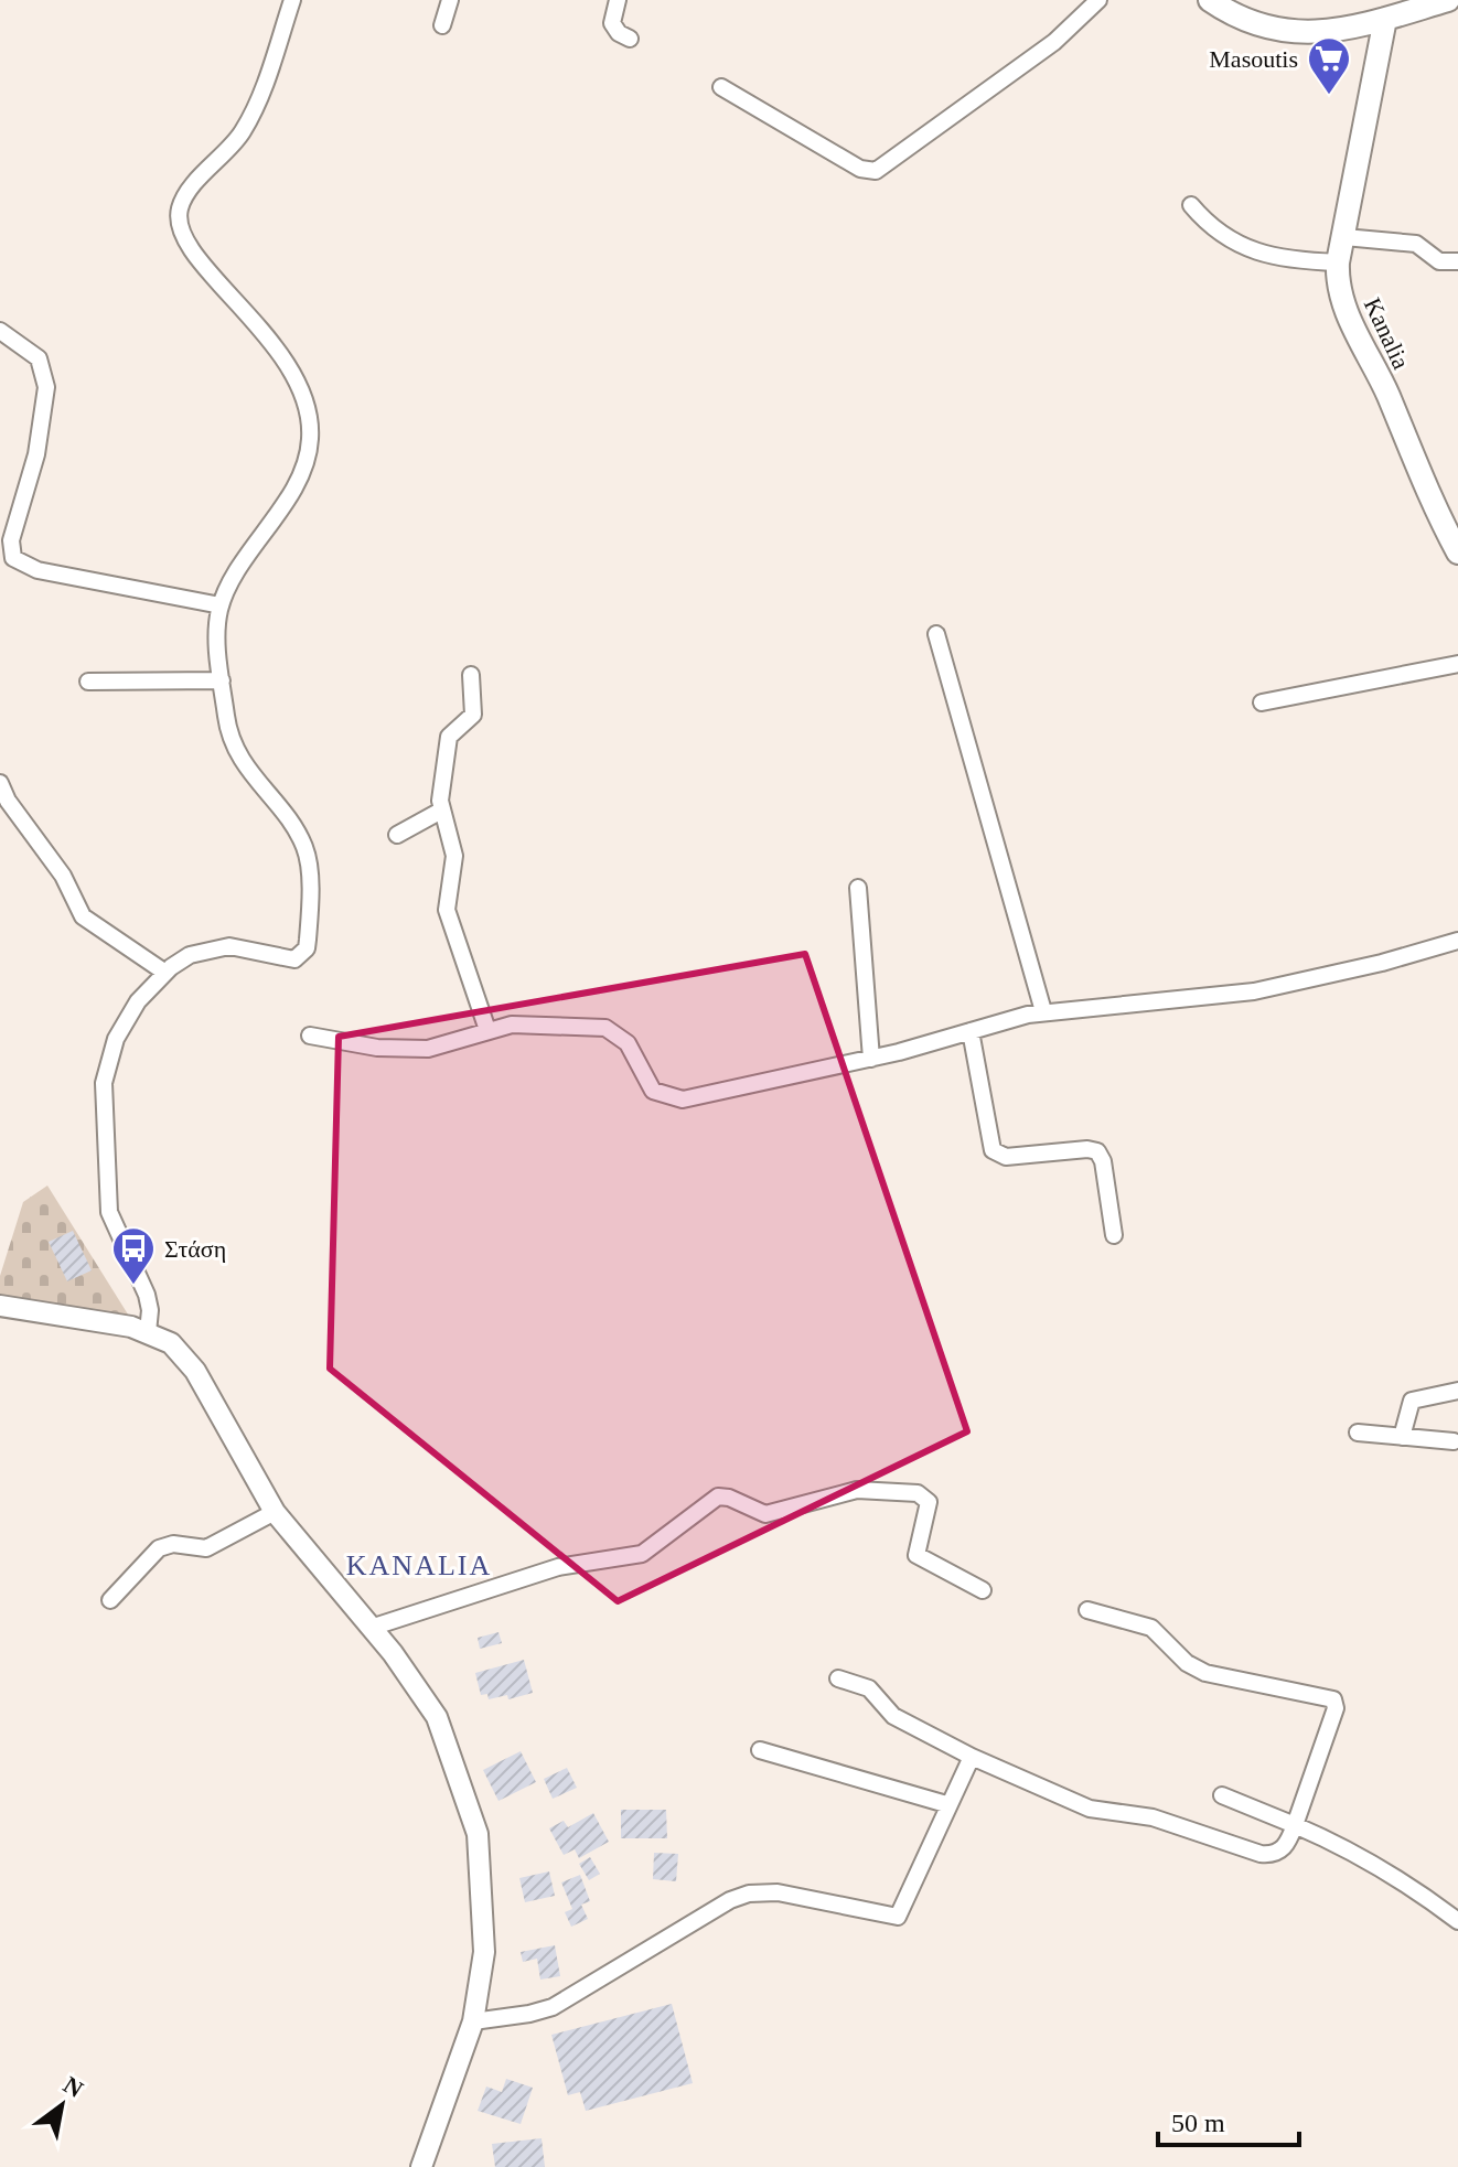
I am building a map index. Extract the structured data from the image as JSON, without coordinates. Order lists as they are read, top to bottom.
{
  "streets": {
    "main road": ["Kanalia"]
  },
  "districts": ["KANALIA"],
  "places": {
    "supermarket": ["Masoutis"],
    "bus stop": ["Στάση"]
  },
  "scale_bar": "50 m",
  "north": "top right"
}
